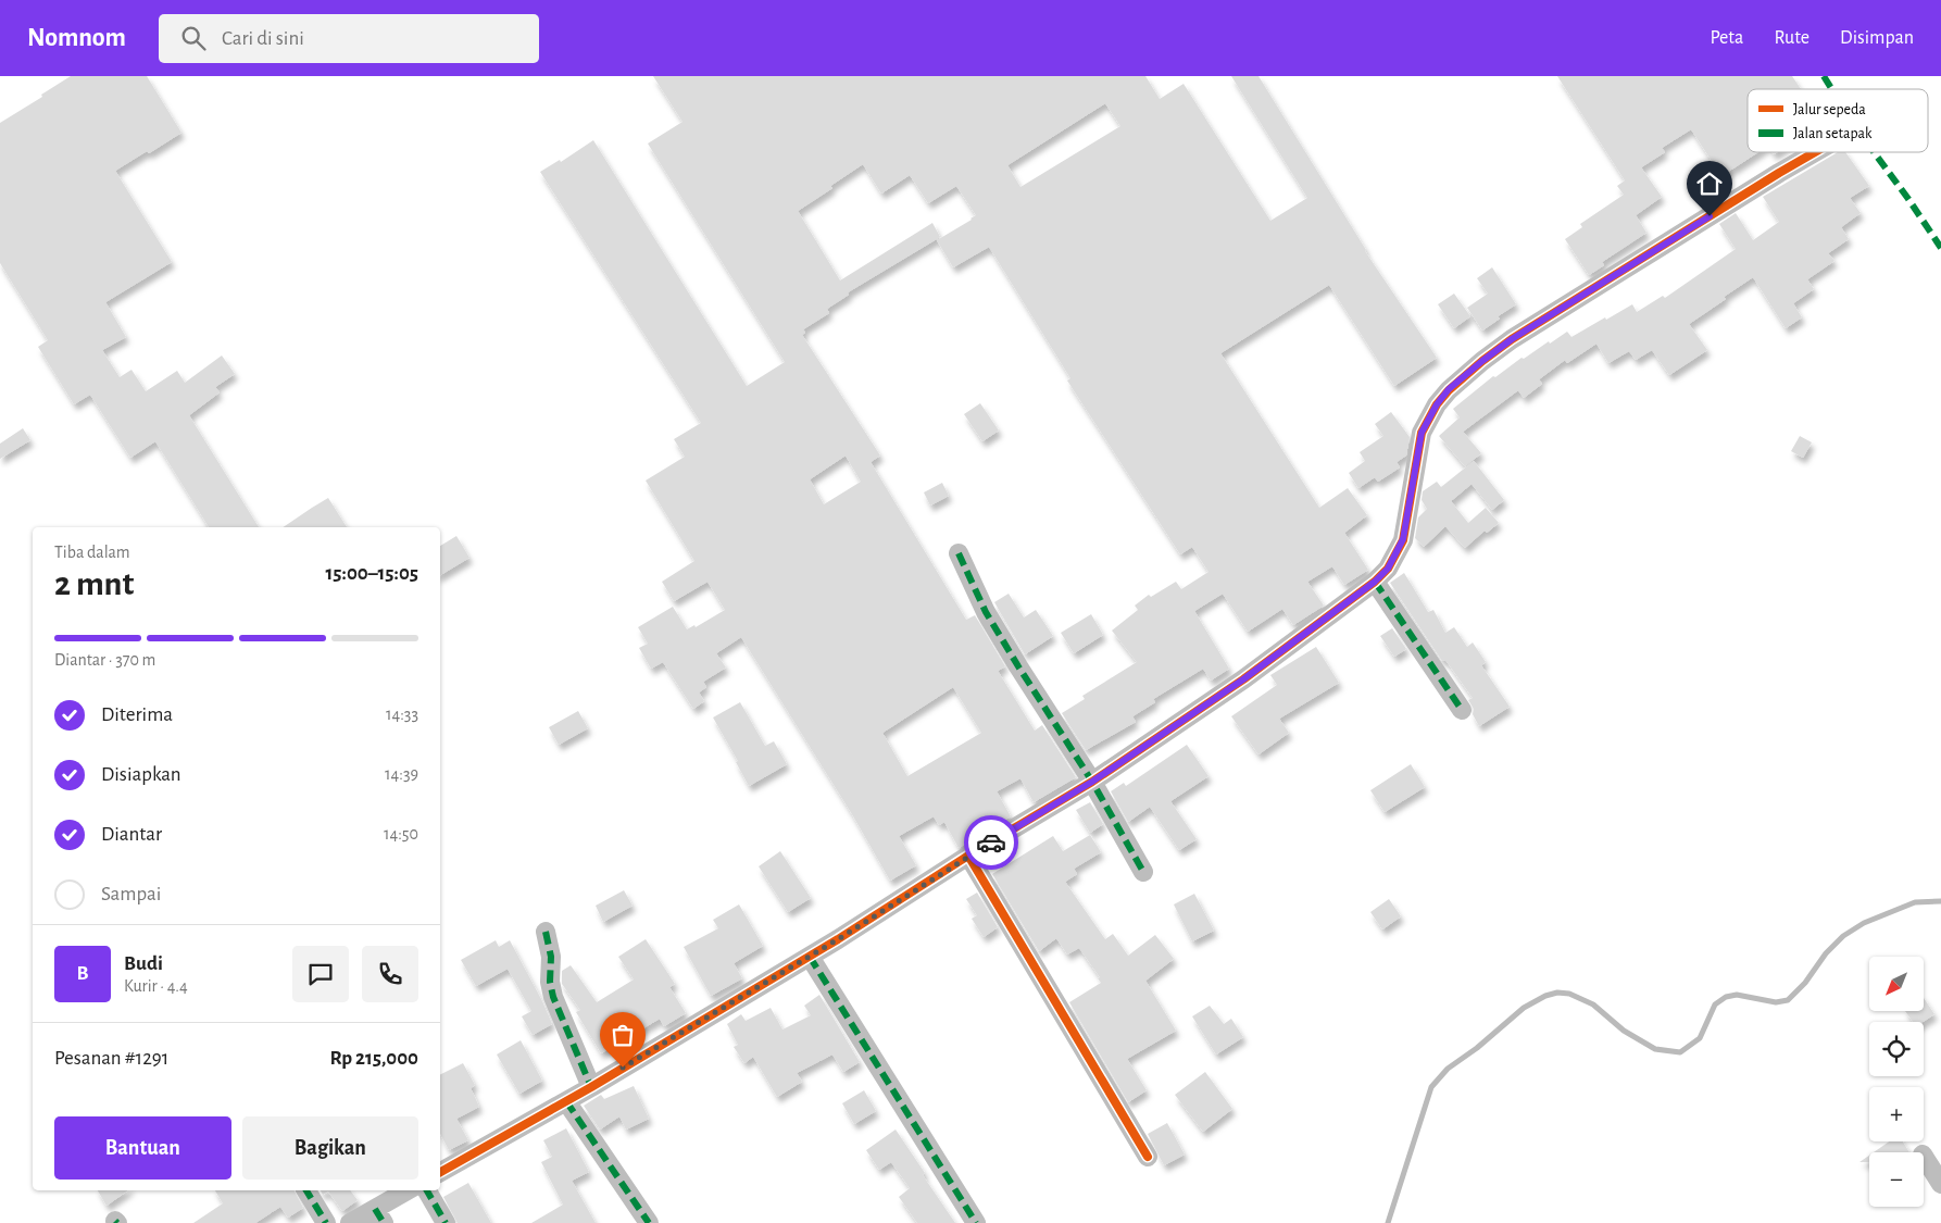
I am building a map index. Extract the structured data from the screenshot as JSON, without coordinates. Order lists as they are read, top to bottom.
{
  "legend": ["Jalur sepeda", "Jalan setapak"],
  "north": "bottom left",
  "page": {
    "header": "Nomnom",
    "search": "Cari di sini",
    "nav": ["Peta", "Rute", "Disimpan"],
    "heading": ["2 mnt", "Tiba dalam", "15:00–15:05"],
    "panel": [
      "Budi",
      "Kurir · 4.4",
      "Pesanan #1291",
      "Rp 215,000"
    ],
    "bar": "Diantar · 370 m",
    "list": [
      ["Diterima", "14:33"],
      ["Disiapkan", "14:39"],
      ["Diantar", "14:50"],
      "Sampai"
    ],
    "round": "B",
    "map_buttons": ["+", "−"],
    "buttons": ["Bantuan", "Bagikan"]
  }
}
